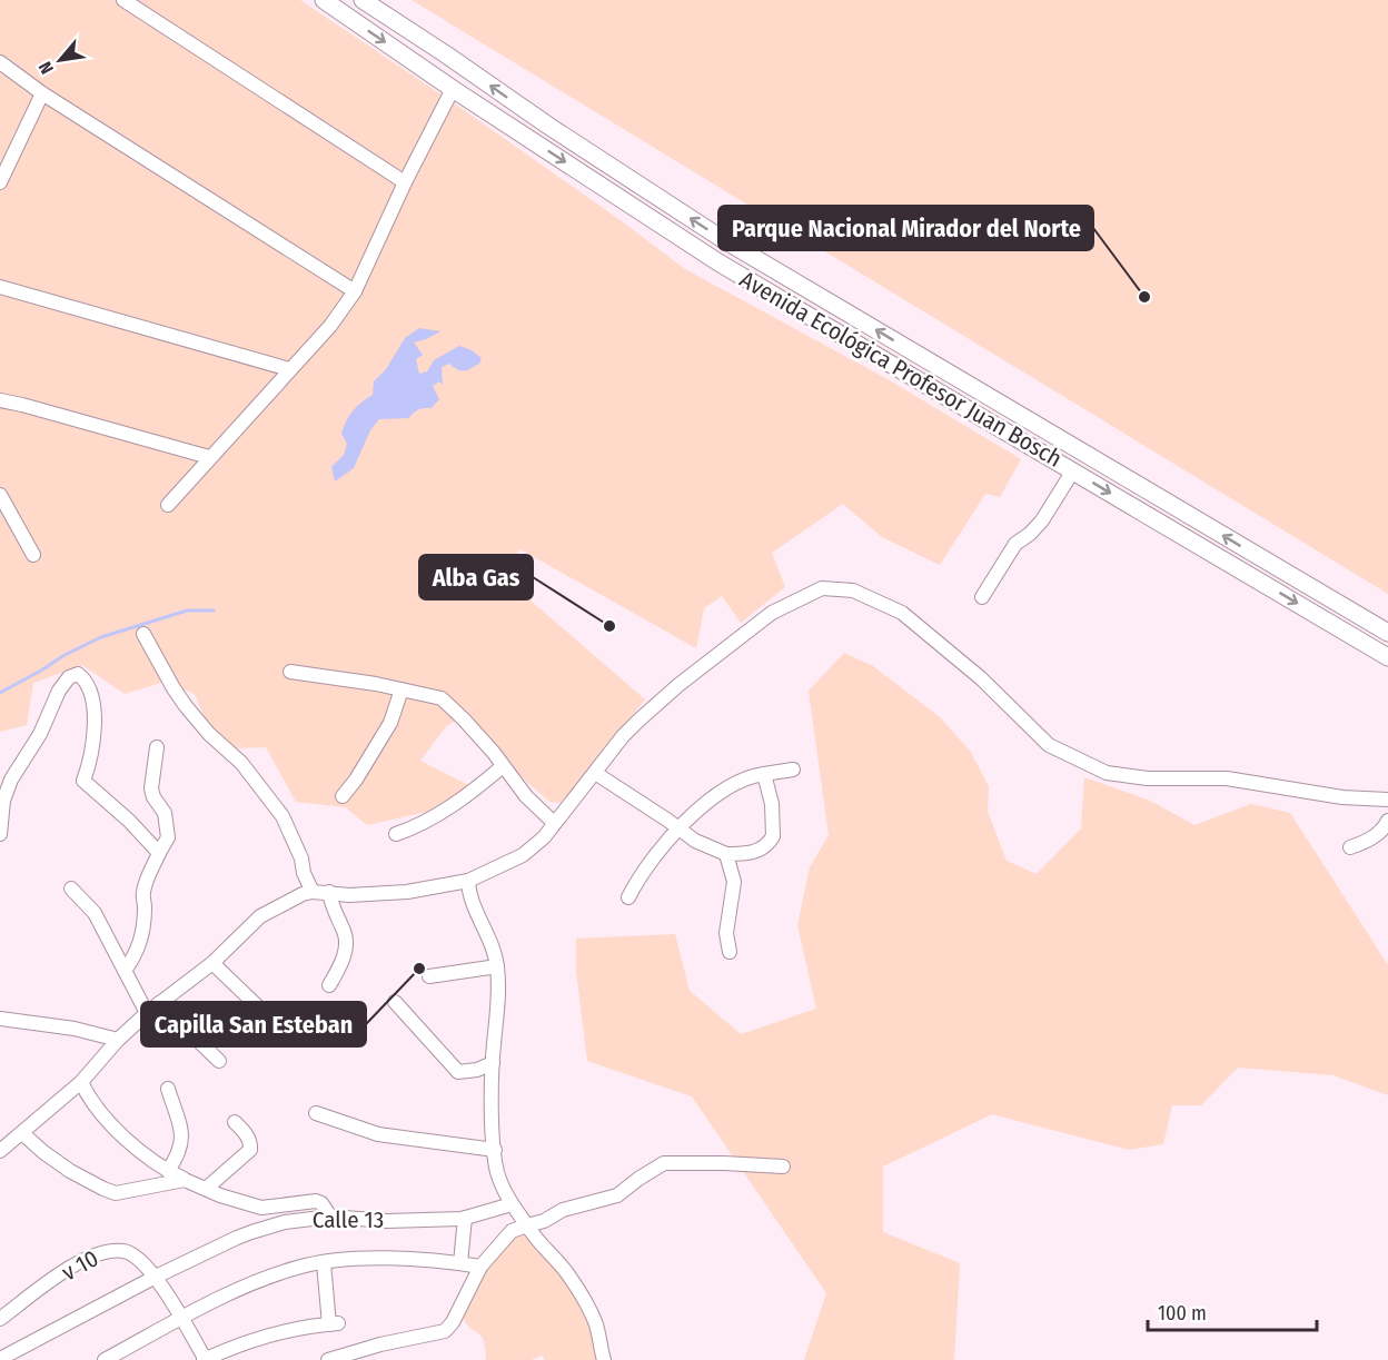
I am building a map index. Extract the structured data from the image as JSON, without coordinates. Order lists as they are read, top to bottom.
{
  "streets": {
    "street": ["Avenida Ecológica Profesor Juan Bosch", "Calle 13", "v 10"]
  },
  "crossings": [
    ["Calle 13", "v 10"]
  ],
  "places": ["Parque Nacional Mirador del Norte", "Alba Gas", "Capilla San Esteban"],
  "scale_bar": "100 m",
  "north": "bottom left"
}
